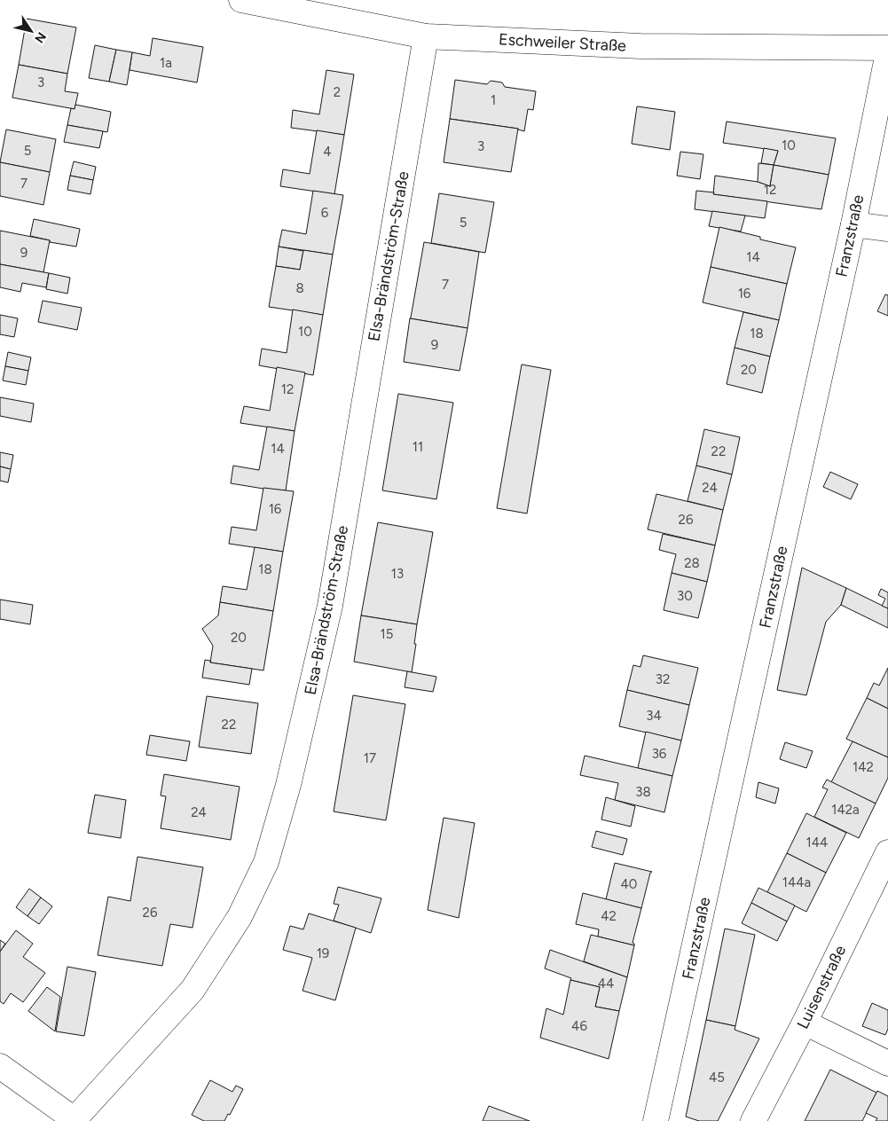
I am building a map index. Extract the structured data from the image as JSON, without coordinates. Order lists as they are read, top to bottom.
{
  "streets": {
    "street": [
      "Eschweiler Straße",
      "Franzstraße",
      "Elsa-Brändström-Straße",
      "Luisenstraße"
    ]
  },
  "crossings": [
    ["Eschweiler Straße", "Elsa-Brändström-Straße"]
  ],
  "house_numbers": [
    "1a",
    "3",
    "2",
    "1",
    "10",
    "3",
    "5",
    "4",
    "7",
    "12",
    "6",
    "5",
    "9",
    "14",
    "7",
    "8",
    "16",
    "10",
    "18",
    "9",
    "20",
    "12",
    "11",
    "14",
    "22",
    "24",
    "16",
    "26",
    "28",
    "18",
    "13",
    "30",
    "15",
    "20",
    "32",
    "34",
    "22",
    "36",
    "17",
    "142",
    "38",
    "142a",
    "24",
    "144",
    "144a",
    "40",
    "26",
    "42",
    "19",
    "44",
    "46",
    "45"
  ],
  "north": "bottom right"
}
